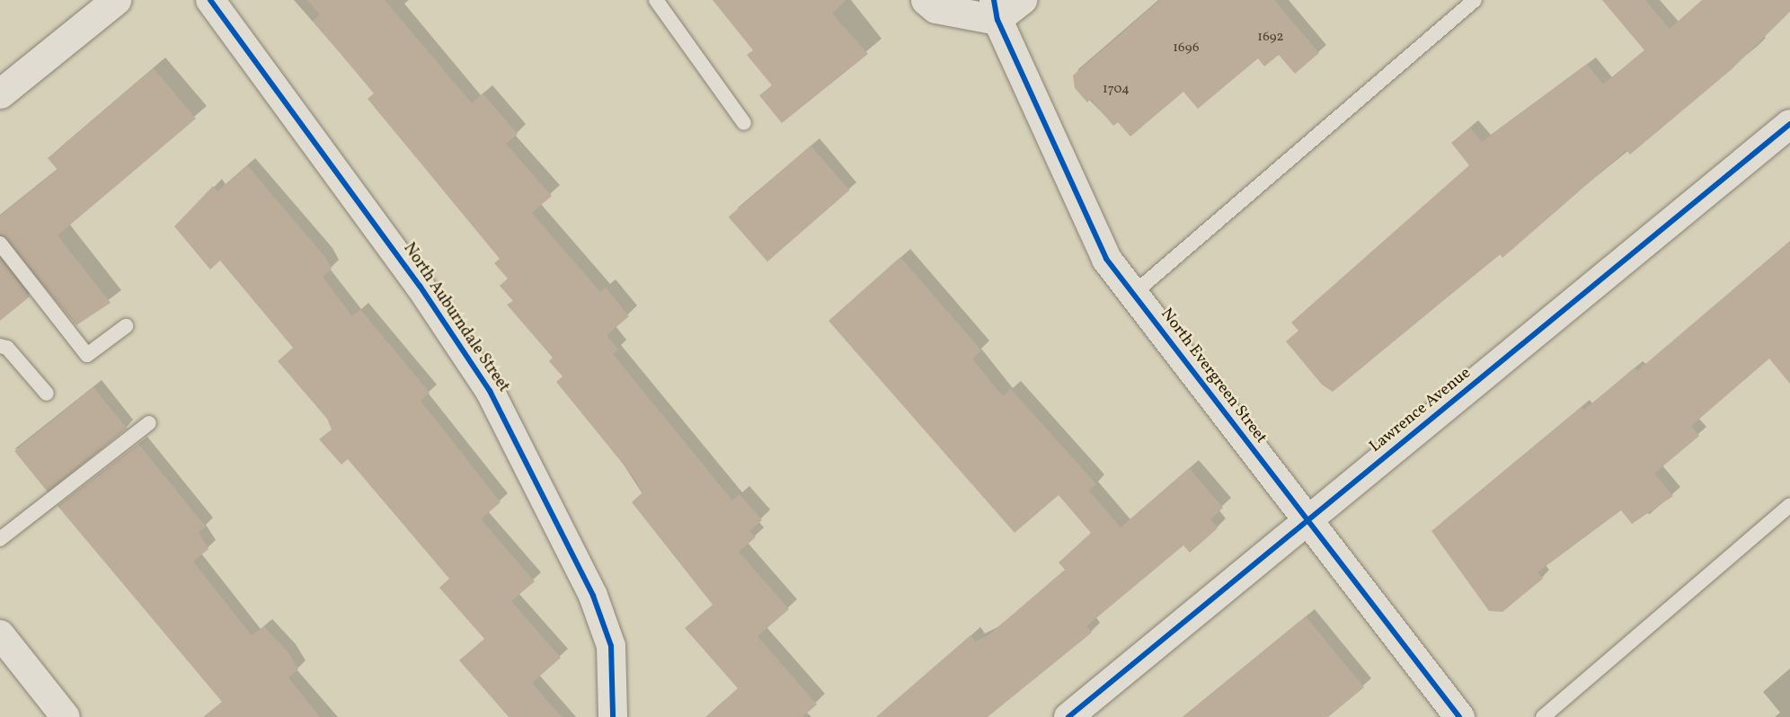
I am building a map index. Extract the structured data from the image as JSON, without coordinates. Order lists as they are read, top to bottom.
{
  "streets": {
    "street": ["North Auburndale Street", "North Evergreen Street", "Lawrence Avenue"]
  },
  "crossings": [
    ["North Evergreen Street", "Lawrence Avenue"]
  ],
  "house_numbers": ["1692", "1696", "1704"]
}
